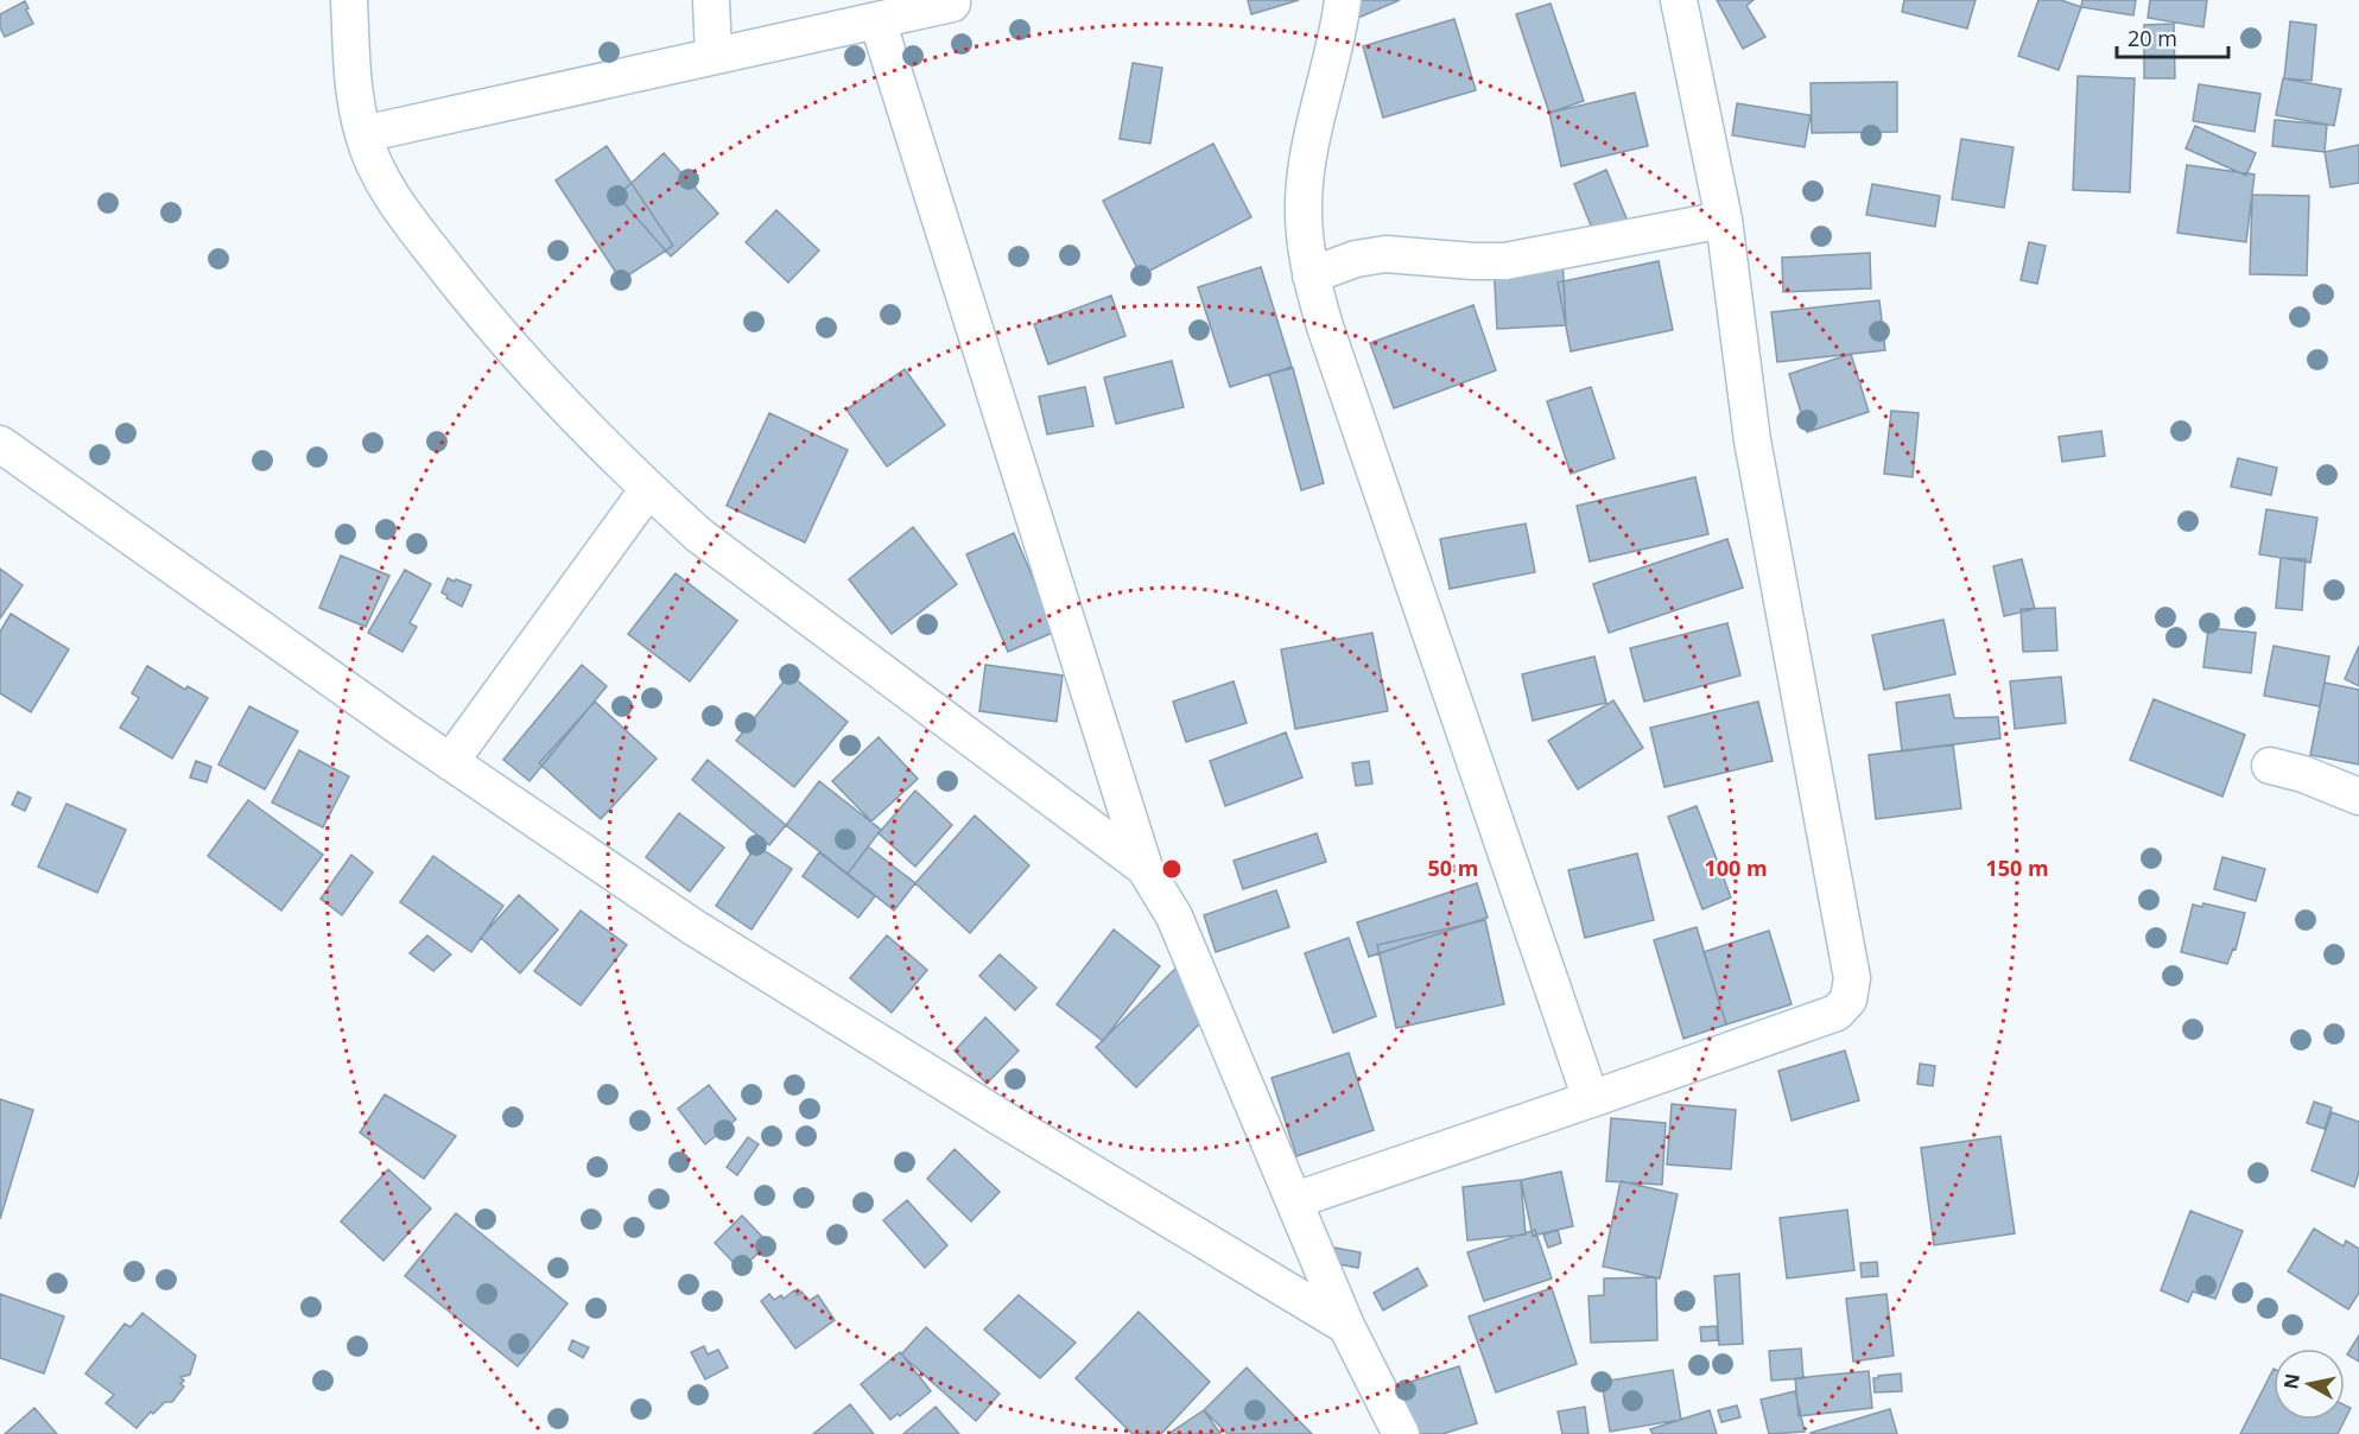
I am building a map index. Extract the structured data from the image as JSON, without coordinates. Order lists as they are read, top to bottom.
{
  "scale_bar": "20 m",
  "north": "left",
  "rings": ["50 m", "100 m", "150 m"]
}
